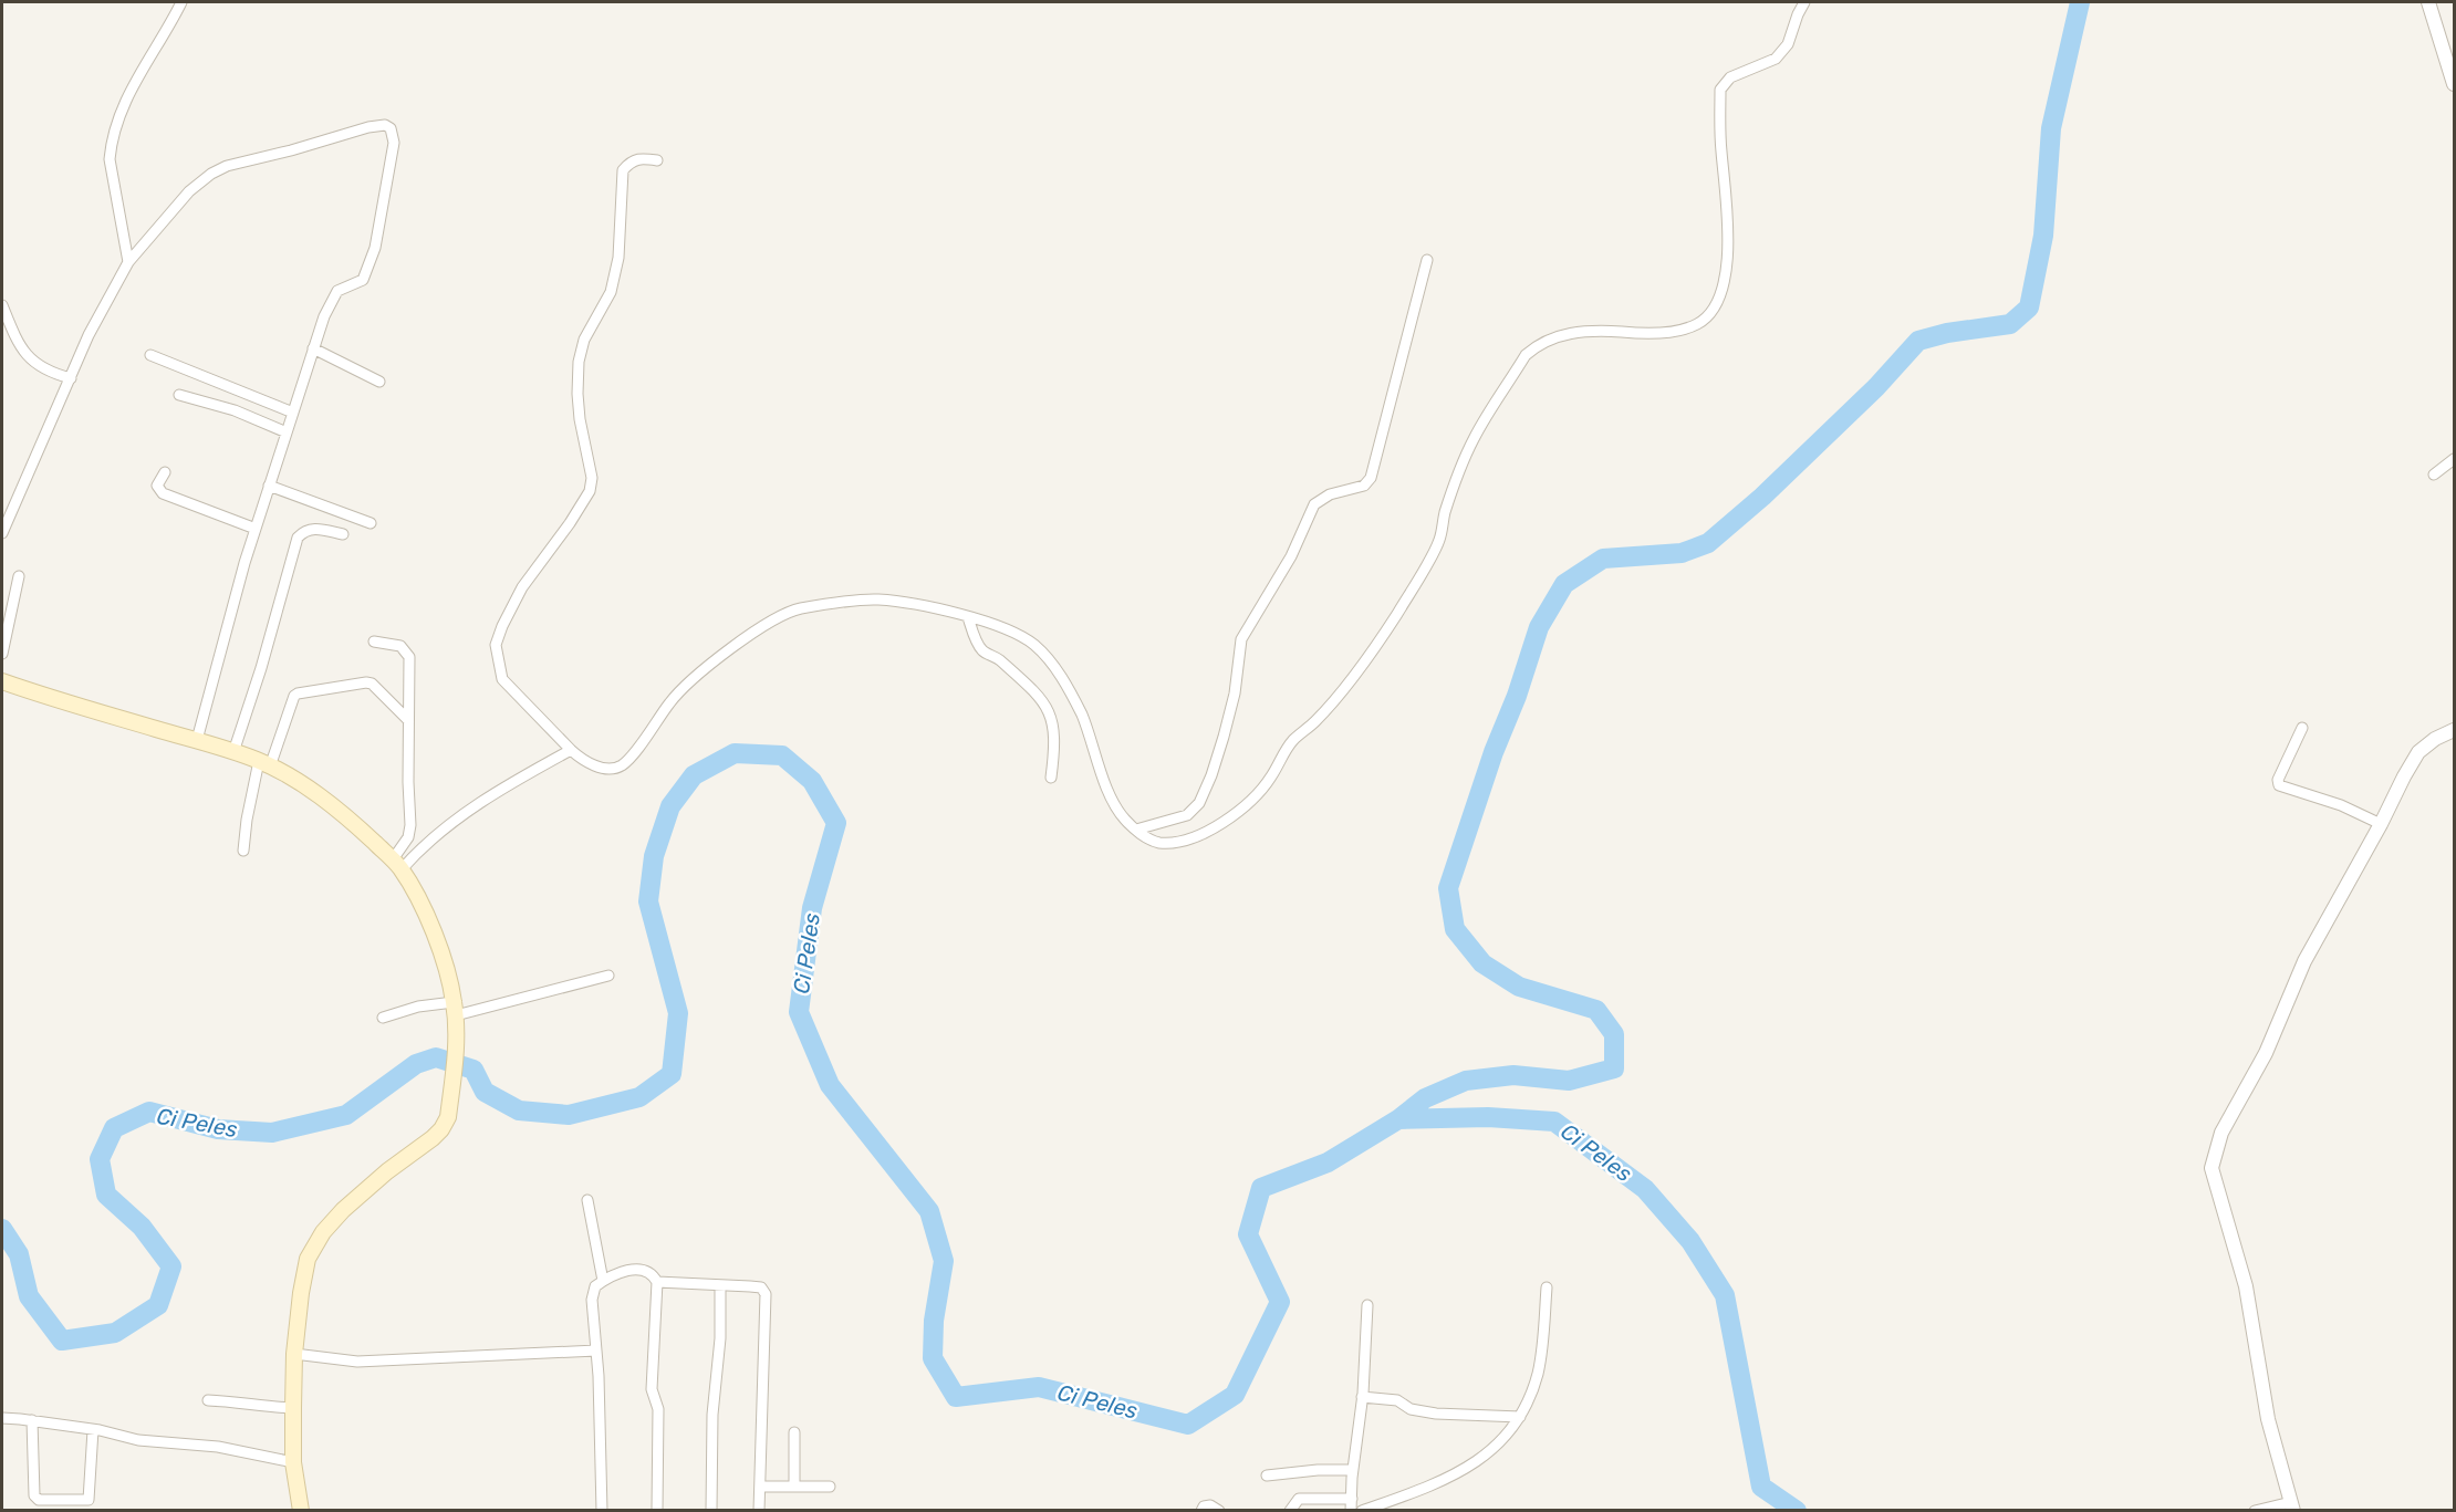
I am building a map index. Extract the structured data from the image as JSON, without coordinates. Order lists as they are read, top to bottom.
{
  "water": ["Ci Peles"]
}
